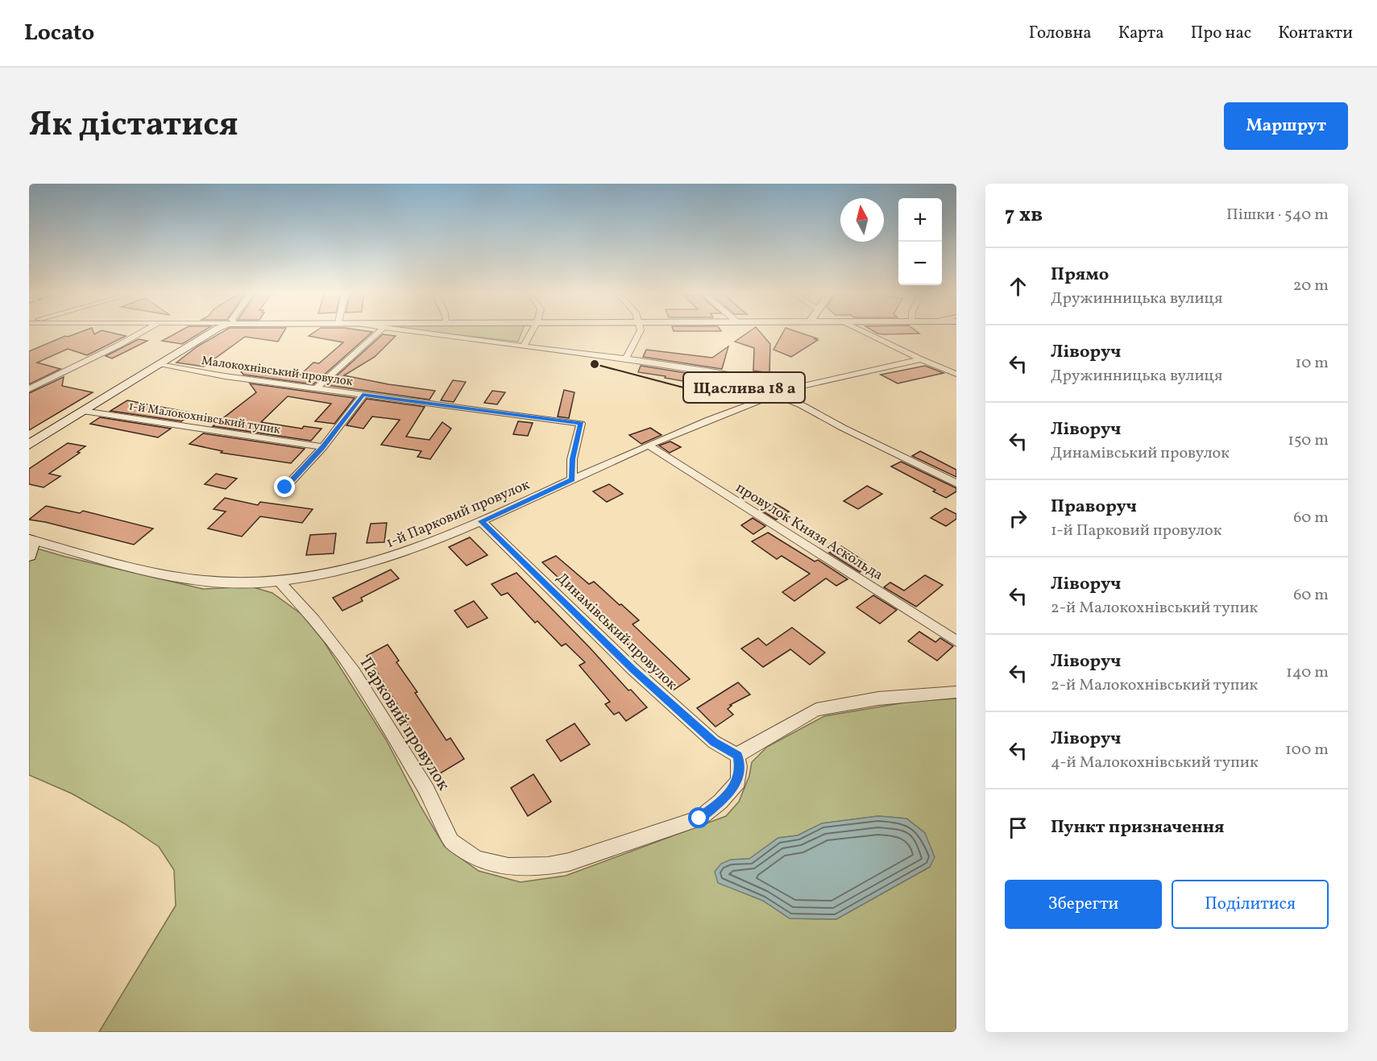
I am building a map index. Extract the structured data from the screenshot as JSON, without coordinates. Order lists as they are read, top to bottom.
{
  "streets": {
    "street": [
      "Малокохнівський провулок",
      "1-й Малокохнівський тупик",
      "1-й Парковий провулок",
      "провулок Князя Аскольда",
      "Динамівський провулок",
      "Парковий провулок"
    ]
  },
  "crossings": [
    ["Малокохнівський провулок", "1-й Парковий провулок"],
    ["1-й Парковий провулок", "провулок Князя Аскольда"],
    ["1-й Парковий провулок", "Динамівський провулок"],
    ["1-й Парковий провулок", "Парковий провулок"],
    ["Динамівський провулок", "Парковий провулок"]
  ],
  "places": ["Щаслива 18 а"],
  "north": "top",
  "page": {
    "header": "Locato",
    "nav": [
      "Головна",
      "Карта",
      "Про нас",
      "Контакти"
    ],
    "title": "Як дістатися",
    "buttons": [
      "Маршрут",
      ["Зберегти", "Поділитися"]
    ],
    "heading": ["7 хв", "Пішки · 540 m"],
    "map_buttons": ["+", "−"],
    "list": [
      ["Прямо", "Дружинницька вулиця", "20 m"],
      ["Ліворуч", "Дружинницька вулиця", "10 m"],
      ["Ліворуч", "Динамівський провулок", "150 m"],
      ["Праворуч", "1-й Парковий провулок", "60 m"],
      ["Ліворуч", "2-й Малокохнівський тупик", "60 m"],
      ["Ліворуч", "2-й Малокохнівський тупик", "140 m"],
      ["Ліворуч", "4-й Малокохнівський тупик", "100 m"],
      "Пункт призначення"
    ]
  }
}
